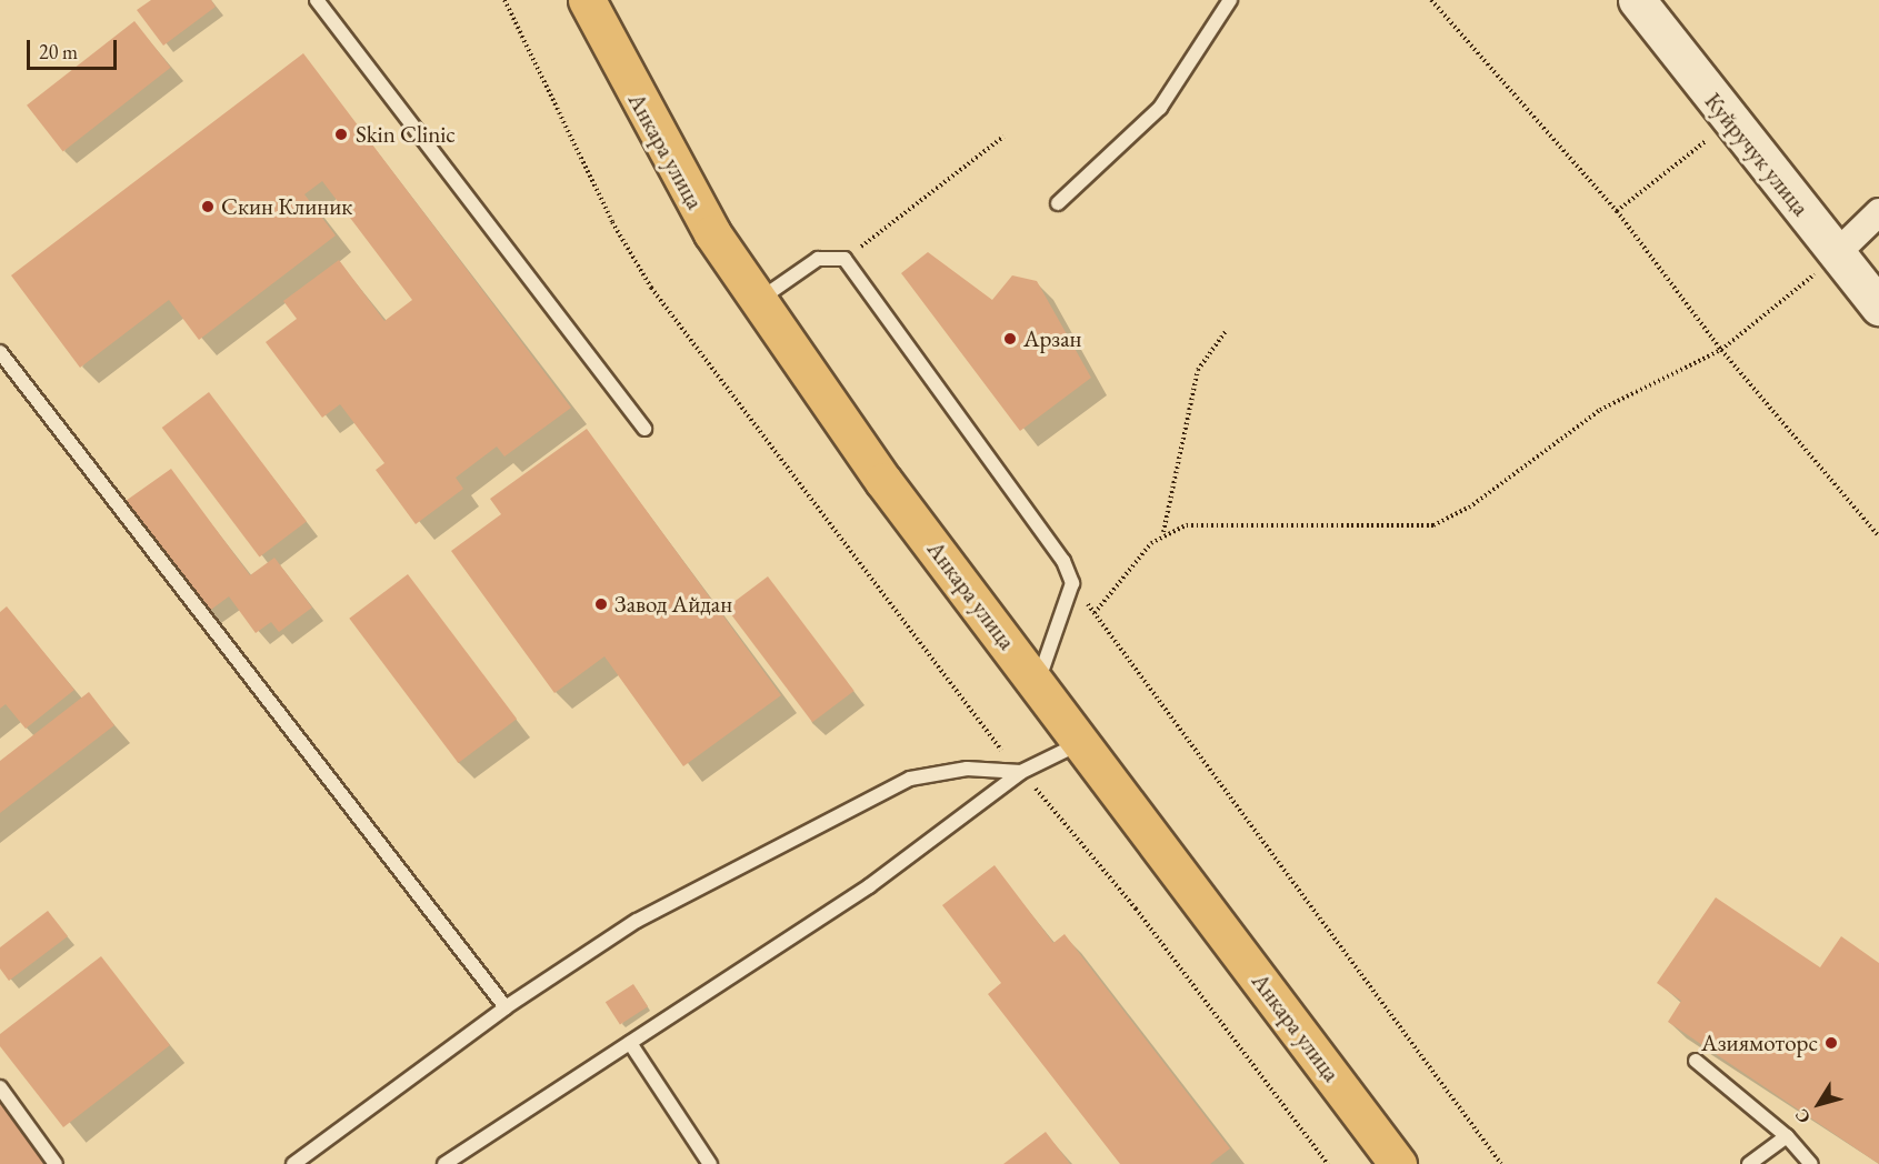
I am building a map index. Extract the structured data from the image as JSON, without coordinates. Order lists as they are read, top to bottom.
{
  "streets": {
    "main road": ["Анкара улица"],
    "street": ["Куйручук улица"]
  },
  "places": [
    "Skin Clinic",
    "Скин Клиник",
    "Арзан",
    "Завод Айдан",
    "Азиямоторс"
  ],
  "scale_bar": "20 m",
  "north": "bottom left"
}
